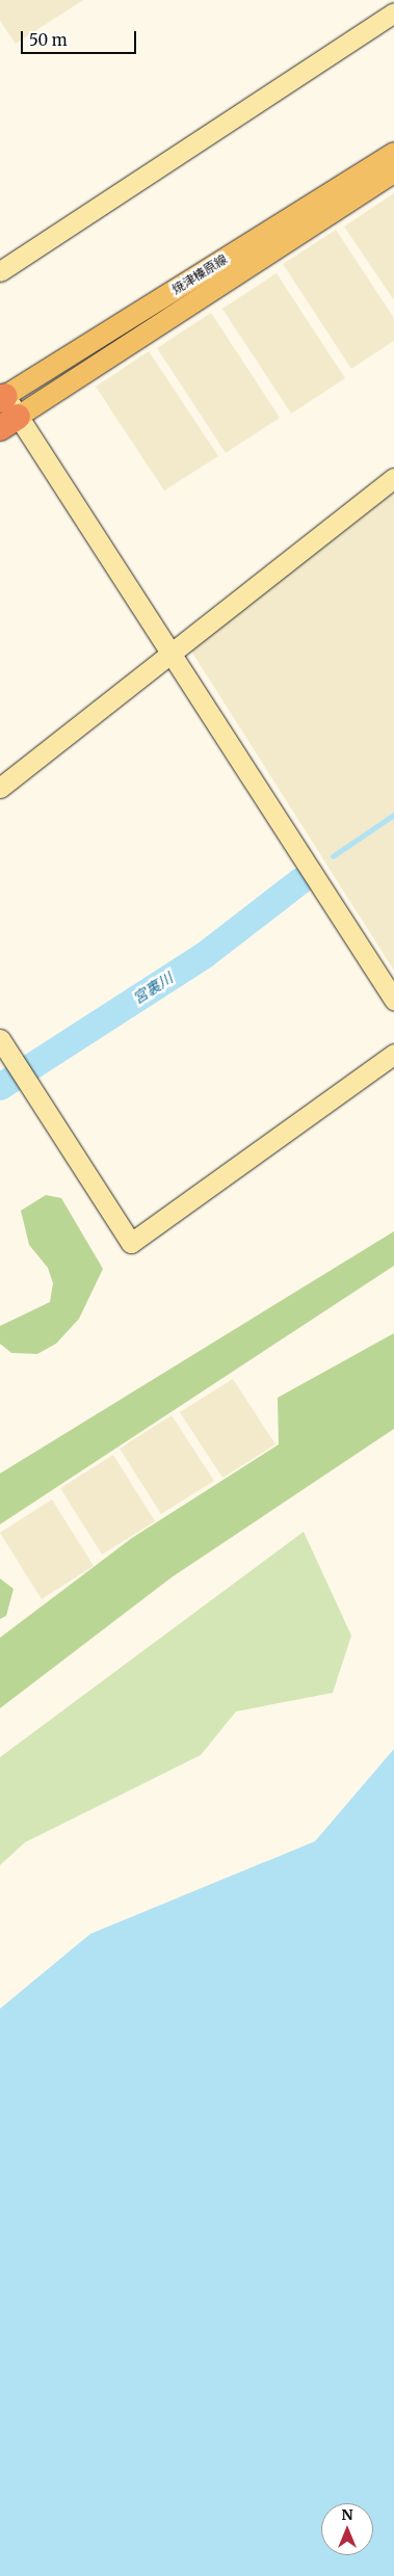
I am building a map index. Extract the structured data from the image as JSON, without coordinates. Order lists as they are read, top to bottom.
{
  "streets": {
    "main road": ["焼津榛原線"]
  },
  "water": ["宮裏川"],
  "scale_bar": "50 m",
  "north": "top"
}
